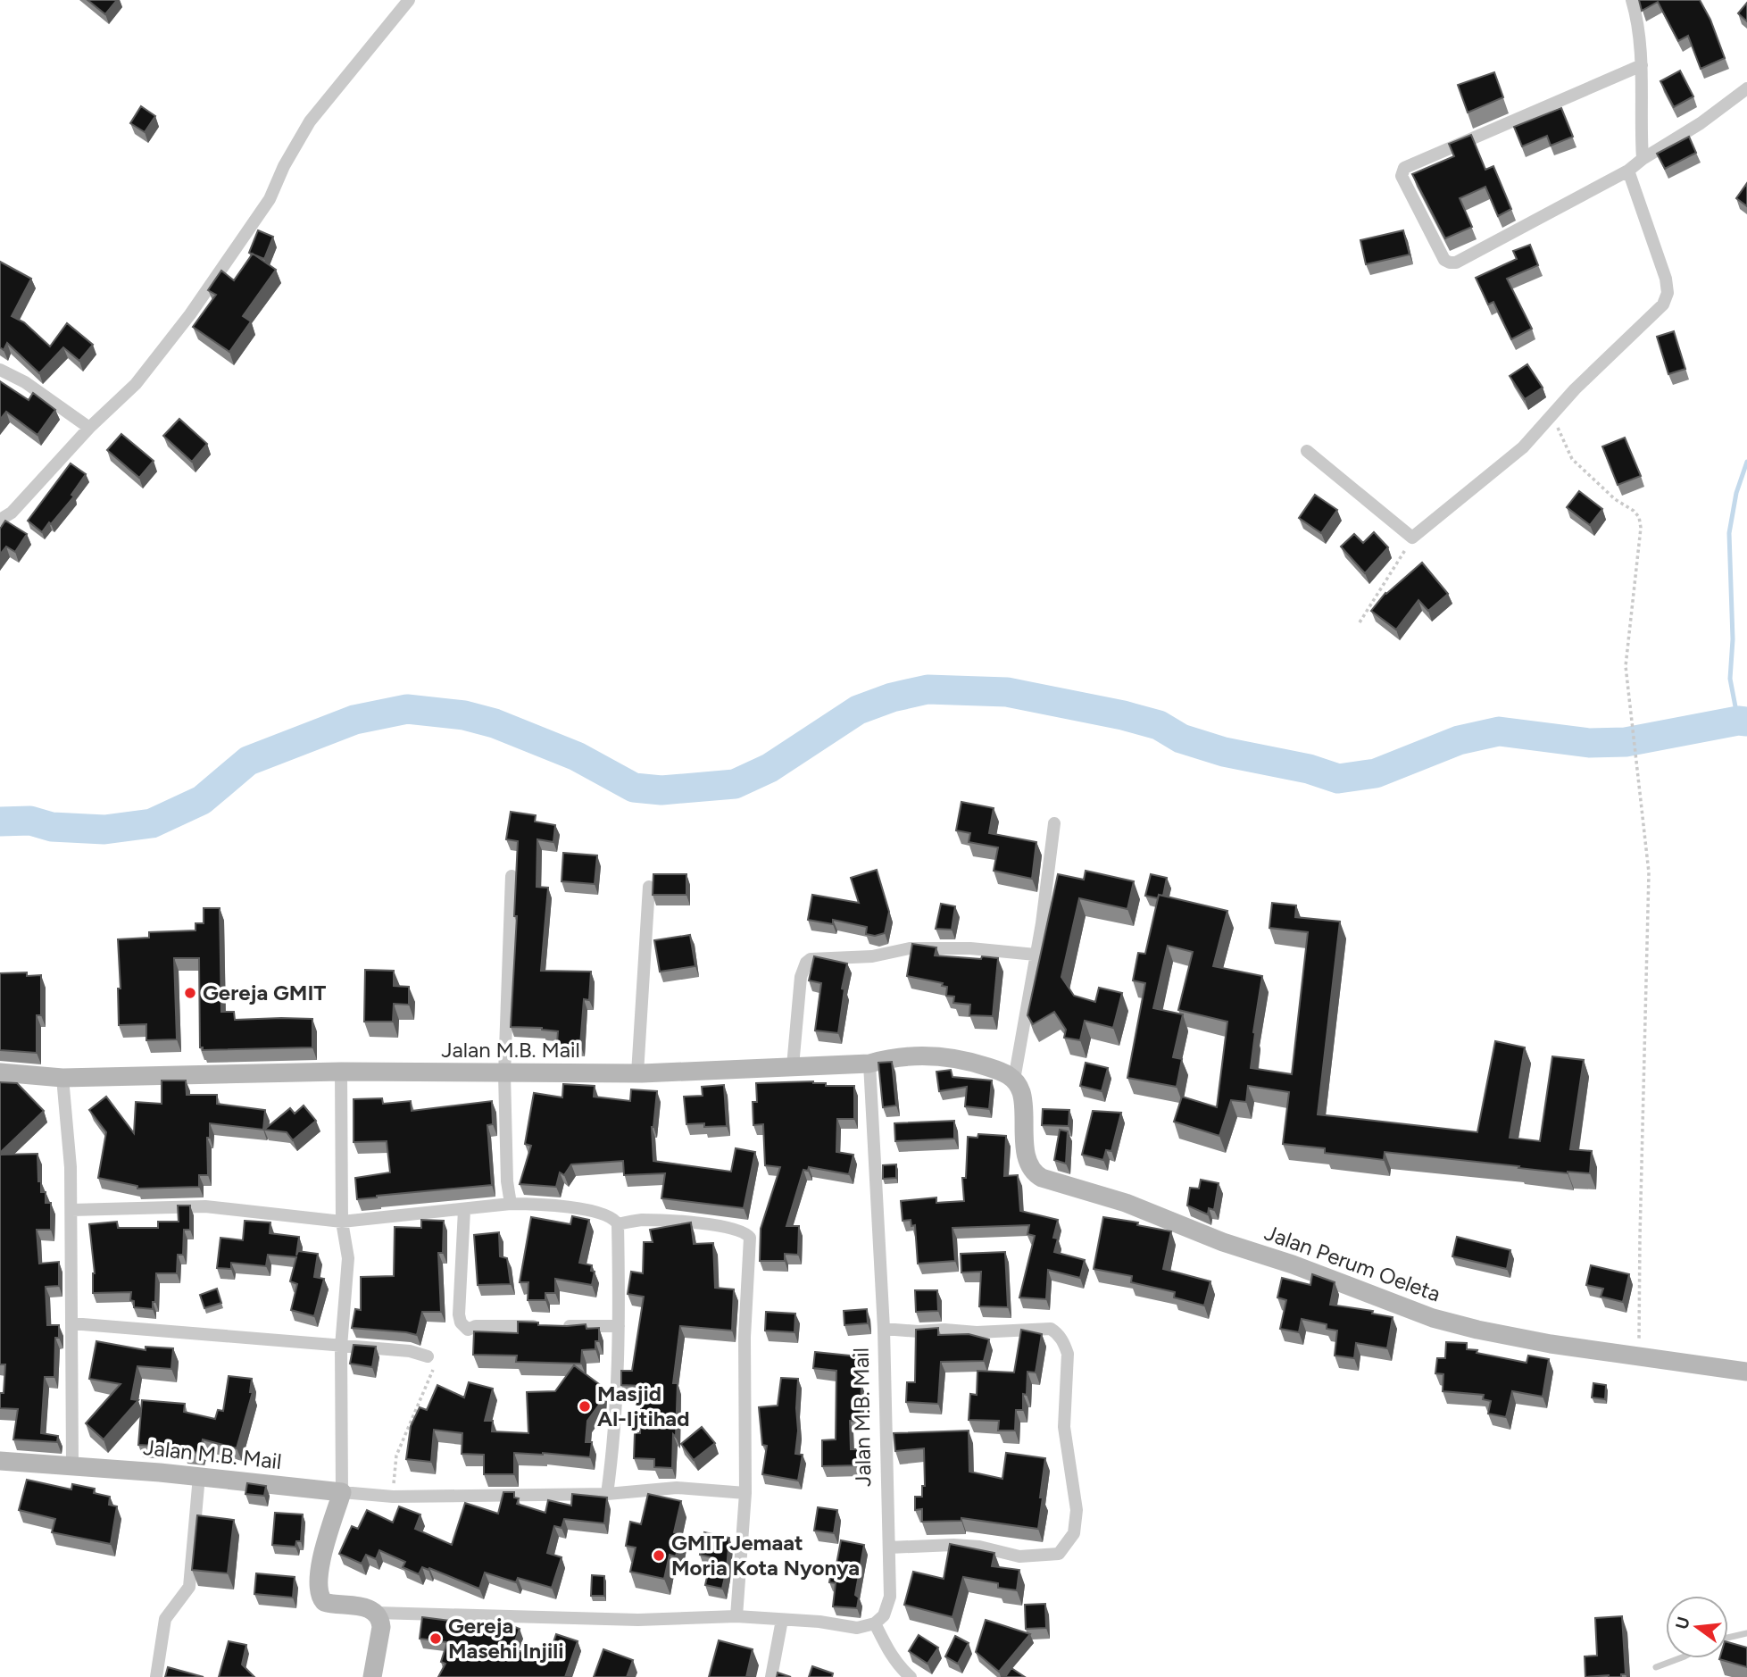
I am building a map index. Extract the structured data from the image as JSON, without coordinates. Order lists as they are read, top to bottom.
{
  "streets": {
    "street": ["Jalan M.B. Mail", "Jalan Perum Oeleta"]
  },
  "places": [
    "Gereja GMIT",
    "Masjid Al-Ijtihad",
    "GMIT Jemaat Moria Kota Nyonya",
    "Gereja Masehi Injili"
  ],
  "north": "left"
}
